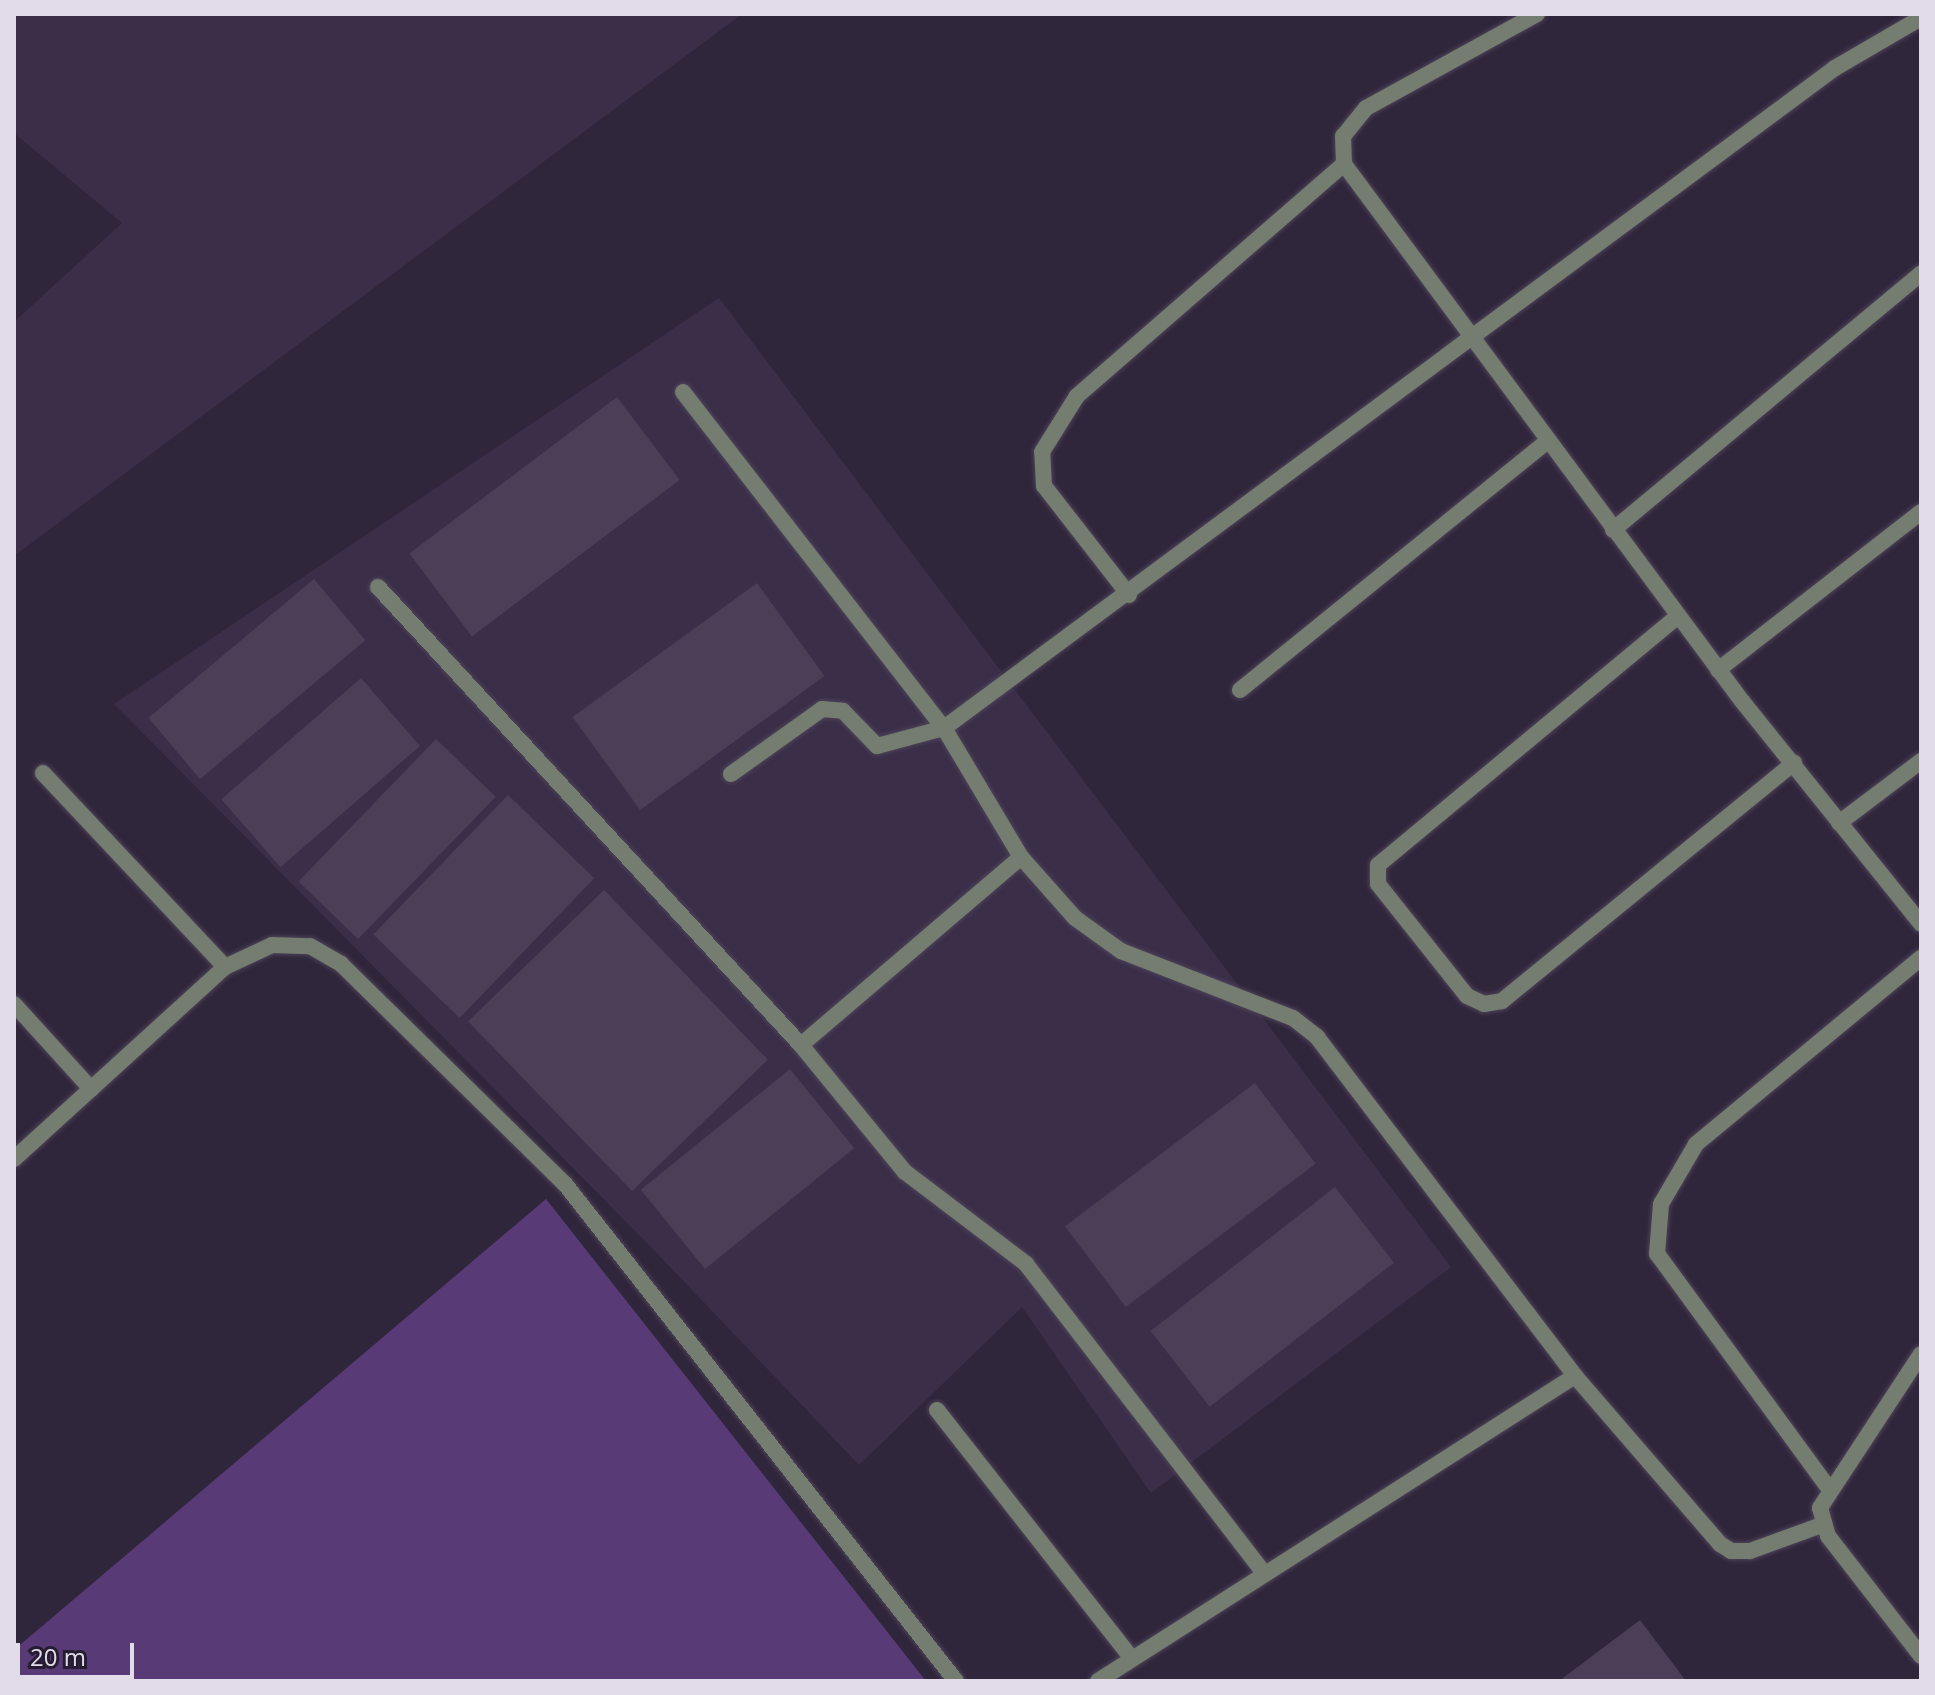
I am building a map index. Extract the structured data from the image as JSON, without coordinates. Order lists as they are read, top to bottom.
{
  "scale_bar": "20 m"
}
